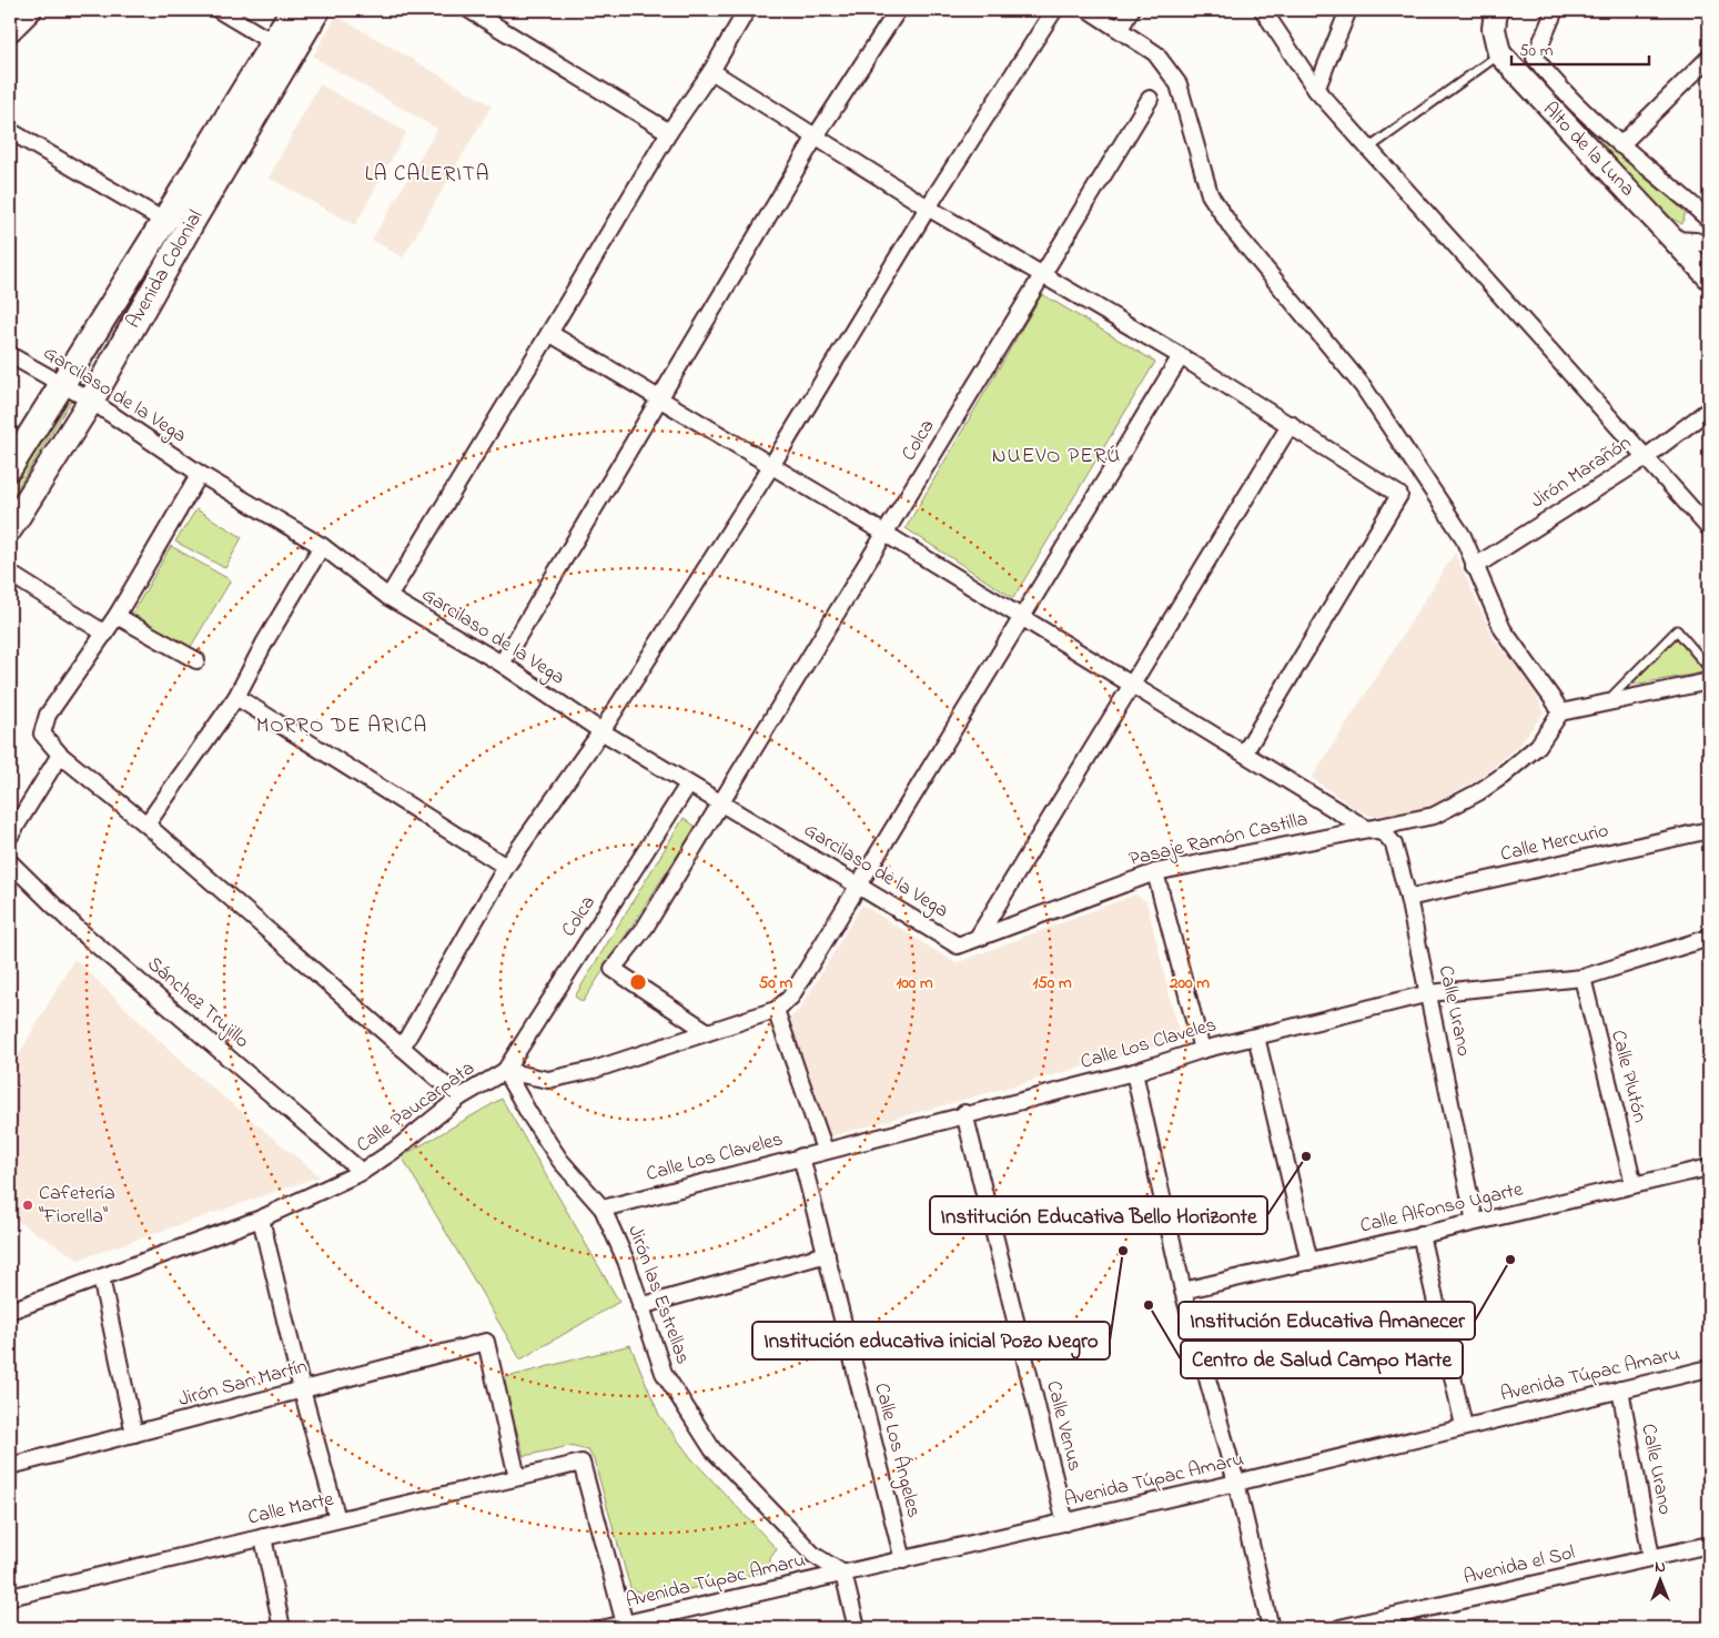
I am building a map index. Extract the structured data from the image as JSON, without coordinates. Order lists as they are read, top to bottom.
{
  "streets": {
    "main road": ["Alto de la Luna", "Avenida Colonial"],
    "street": [
      "Garcilaso de la Vega",
      "Colca",
      "Jirón Marañón",
      "Pasaje Ramón Castilla",
      "Calle Mercurio",
      "Sánchez Trujillo",
      "Calle Urano",
      "Calle Los Claveles",
      "Calle Plutón",
      "Calle Paucarpata",
      "Calle Alfonso Ugarte",
      "Jirón las Estrellas",
      "Avenida Túpac Amaru",
      "Jirón San Martín",
      "Calle Venus",
      "Calle Los Ángeles",
      "Calle Marte",
      "Avenida el Sol"
    ]
  },
  "crossings": [
    ["Avenida Colonial", "Garcilaso de la Vega"],
    ["Garcilaso de la Vega", "Colca"],
    ["Garcilaso de la Vega", "Pasaje Ramón Castilla"],
    ["Garcilaso de la Vega", "Calle Paucarpata"],
    ["Colca", "Calle Urano"],
    ["Colca", "Calle Paucarpata"],
    ["Colca", "Jirón las Estrellas"],
    ["Pasaje Ramón Castilla", "Calle Urano"],
    ["Calle Mercurio", "Calle Urano"],
    ["Sánchez Trujillo", "Calle Paucarpata"],
    ["Calle Urano", "Calle Los Claveles"],
    ["Calle Urano", "Calle Paucarpata"],
    ["Calle Urano", "Calle Alfonso Ugarte"],
    ["Calle Urano", "Avenida Túpac Amaru"],
    ["Calle Urano", "Avenida el Sol"],
    ["Calle Los Claveles", "Calle Plutón"],
    ["Calle Los Claveles", "Jirón las Estrellas"],
    ["Calle Los Claveles", "Calle Venus"],
    ["Calle Los Claveles", "Calle Los Ángeles"],
    ["Calle Plutón", "Calle Alfonso Ugarte"],
    ["Calle Paucarpata", "Jirón las Estrellas"],
    ["Jirón las Estrellas", "Avenida Túpac Amaru"],
    ["Avenida Túpac Amaru", "Calle Venus"],
    ["Avenida Túpac Amaru", "Calle Los Ángeles"],
    ["Avenida Túpac Amaru", "Calle Marte"],
    ["Jirón San Martín", "Calle Marte"]
  ],
  "districts": ["LA CALERITA", "NUEVO PERÚ", "MORRO DE ARICA"],
  "places": [
    "Institución Educativa Bello Horizonte",
    "Cafetería \"Fiorella\"",
    "Institución educativa inicial Pozo Negro",
    "Institución Educativa Amanecer",
    "Centro de Salud Campo Marte"
  ],
  "scale_bar": "50 m",
  "north": "top",
  "rings": [
    "50 m",
    "100 m",
    "150 m",
    "200 m"
  ]
}
